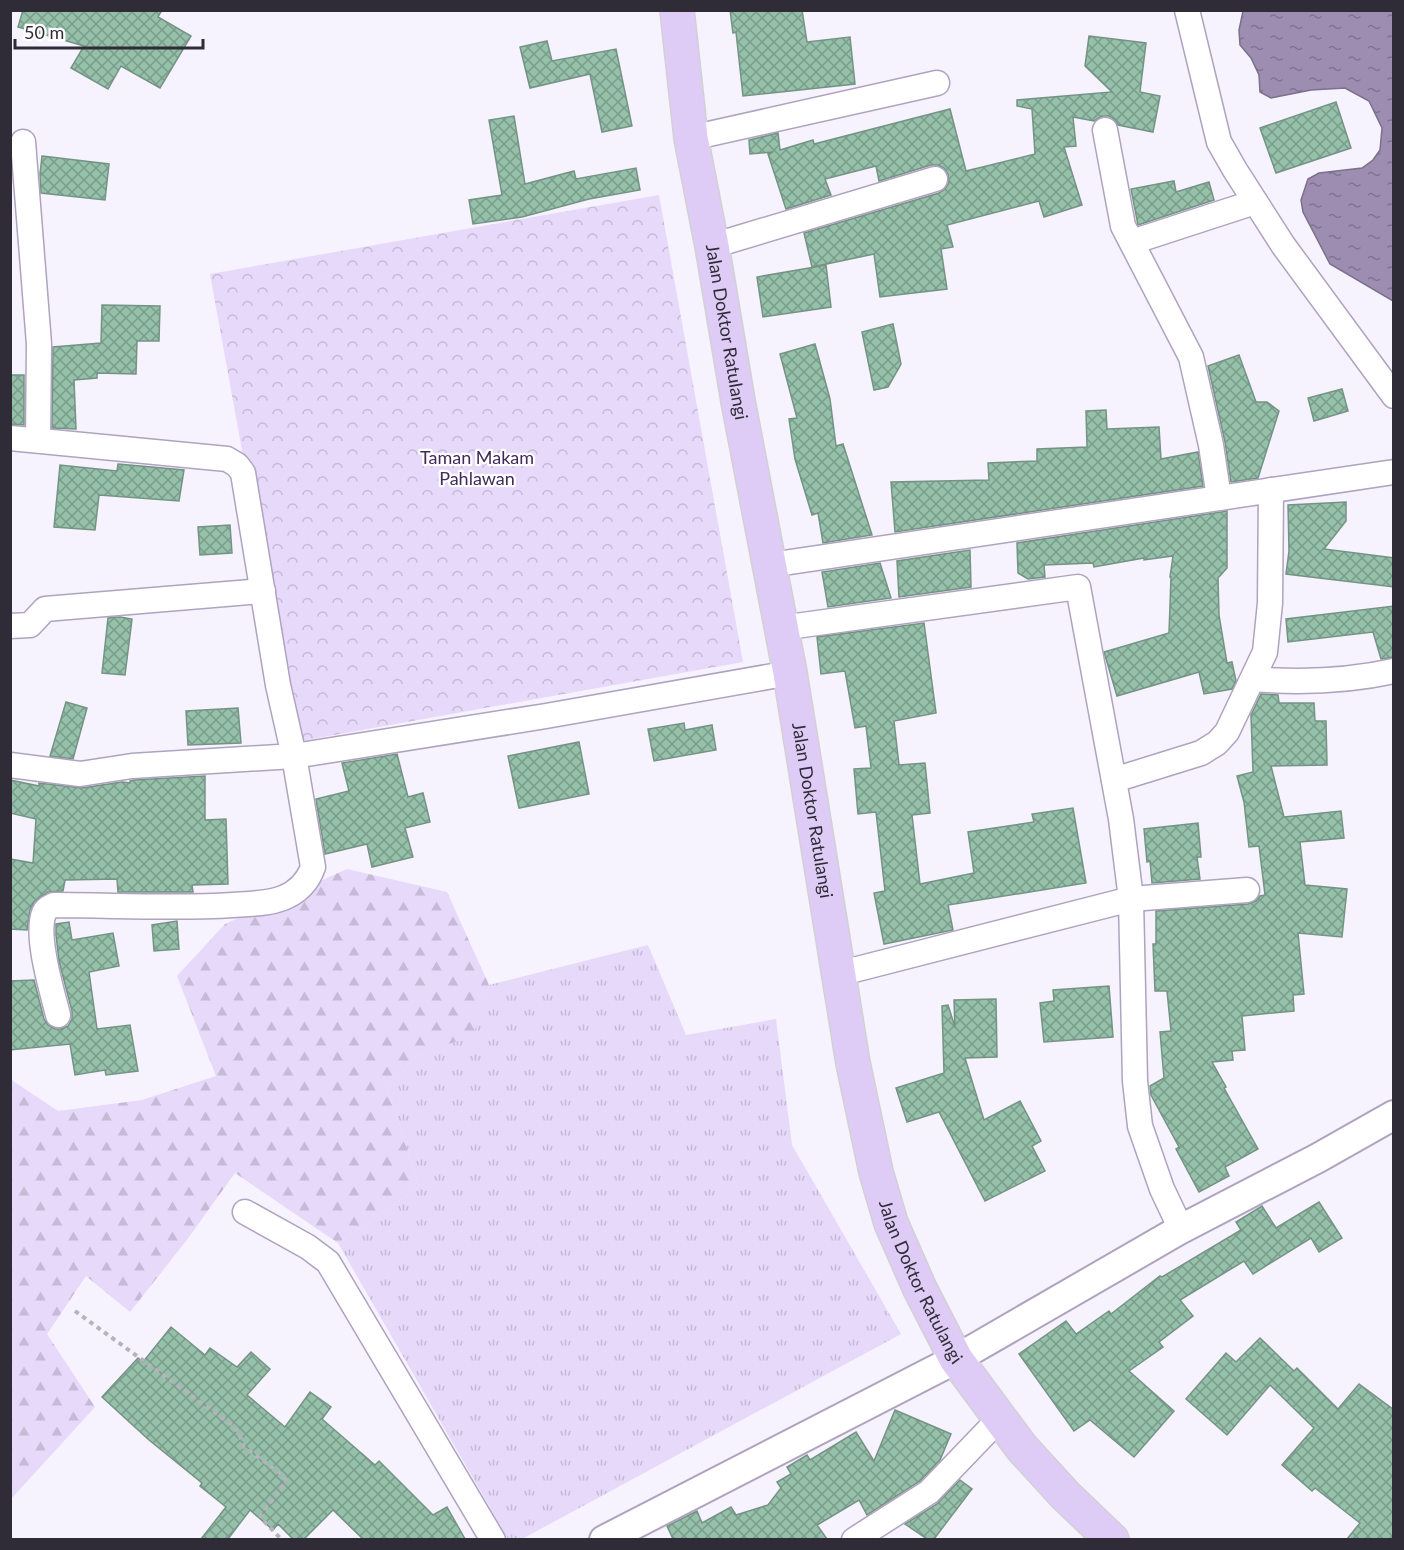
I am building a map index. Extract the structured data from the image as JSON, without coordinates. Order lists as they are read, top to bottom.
{
  "streets": {
    "highway": ["Jalan Doktor Ratulangi"]
  },
  "parks": ["Taman Makam Pahlawan"],
  "scale_bar": "50 m"
}
